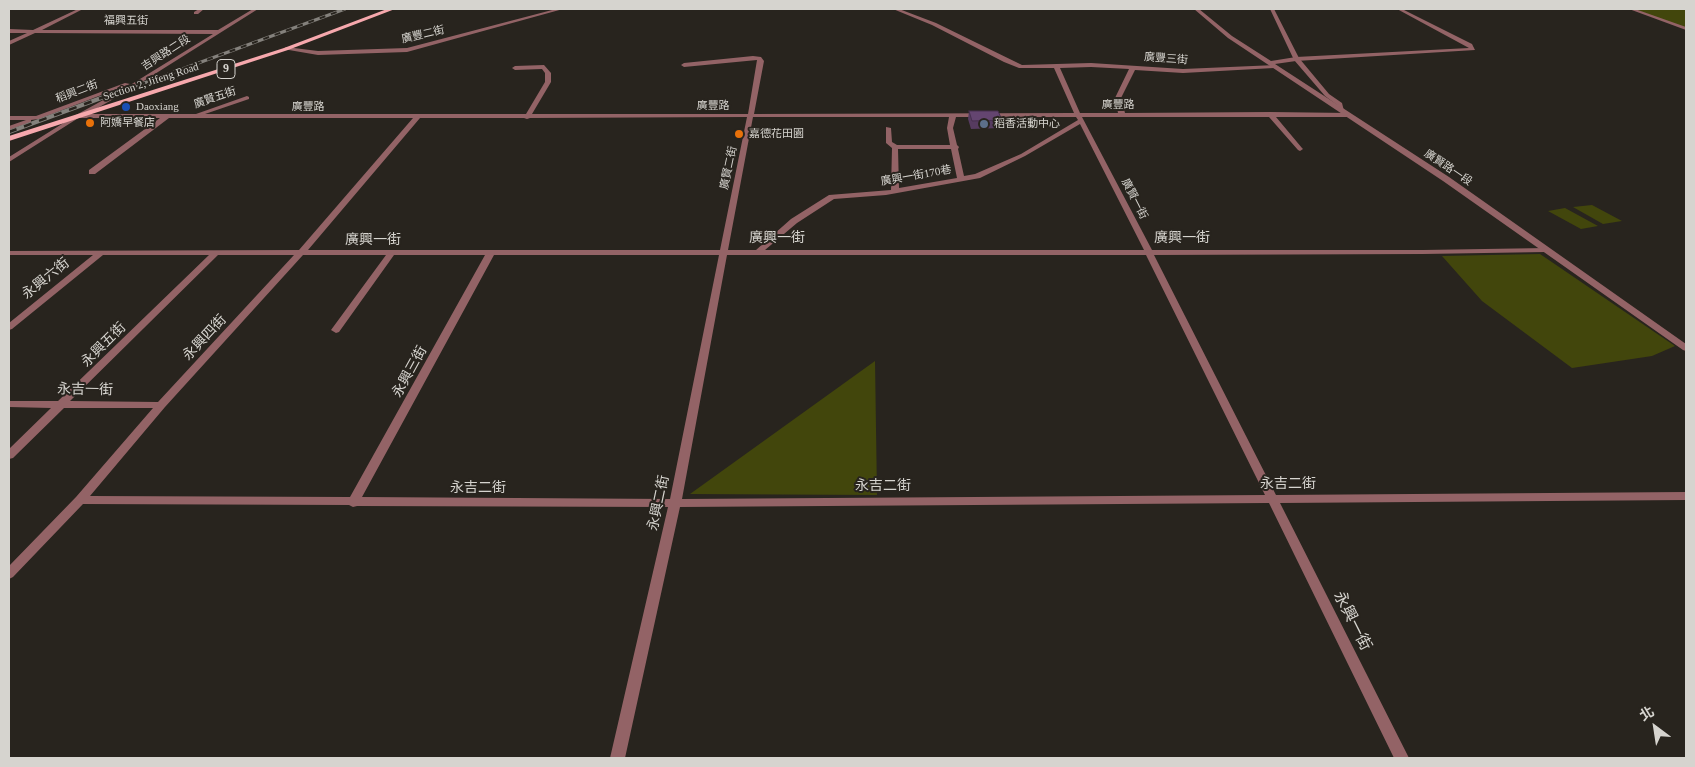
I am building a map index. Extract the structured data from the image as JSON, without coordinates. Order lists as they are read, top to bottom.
{
  "streets": {
    "main road": ["9", "Section 2, Jifeng Road"],
    "street": [
      "福興五街",
      "廣豐二街",
      "吉興路二段",
      "廣豐三街",
      "稻興二街",
      "廣賢五街",
      "廣豐路",
      "廣賢二街",
      "廣賢路一段",
      "廣興一街170巷",
      "廣賢一街",
      "廣興一街",
      "永興六街",
      "永興四街",
      "永興五街",
      "永興三街",
      "永吉一街",
      "永吉二街",
      "永興二街",
      "永興一街"
    ]
  },
  "crossings": [
    ["福興五街", "吉興路二段"],
    ["廣豐二街", "Section 2, Jifeng Road"],
    ["吉興路二段", "Section 2, Jifeng Road"],
    ["吉興路二段", "稻興二街"],
    ["吉興路二段", "廣豐路"],
    ["廣豐三街", "廣賢路一段"],
    ["廣豐三街", "廣賢一街"],
    ["Section 2, Jifeng Road", "廣豐路"],
    ["廣賢五街", "廣豐路"],
    ["廣豐路", "廣賢二街"],
    ["廣豐路", "廣賢路一段"],
    ["廣豐路", "廣興一街170巷"],
    ["廣豐路", "廣賢一街"],
    ["廣豐路", "永興四街"],
    ["廣賢二街", "廣興一街"],
    ["廣賢二街", "永興二街"],
    ["廣賢路一段", "廣興一街"],
    ["廣興一街170巷", "廣賢一街"],
    ["廣興一街170巷", "廣興一街"],
    ["廣賢一街", "廣興一街"],
    ["廣賢一街", "永吉二街"],
    ["廣賢一街", "永興一街"],
    ["廣興一街", "永興六街"],
    ["廣興一街", "永興四街"],
    ["廣興一街", "永興五街"],
    ["廣興一街", "永興三街"],
    ["廣興一街", "永興二街"],
    ["永興四街", "永吉一街"],
    ["永興四街", "永吉二街"],
    ["永興五街", "永吉一街"],
    ["永興三街", "永吉二街"],
    ["永吉二街", "永興二街"],
    ["永吉二街", "永興一街"]
  ],
  "places": [
    "Daoxiang",
    "阿嬌早餐店",
    "稻香活動中心",
    "嘉德花田園"
  ],
  "north": "top left"
}
